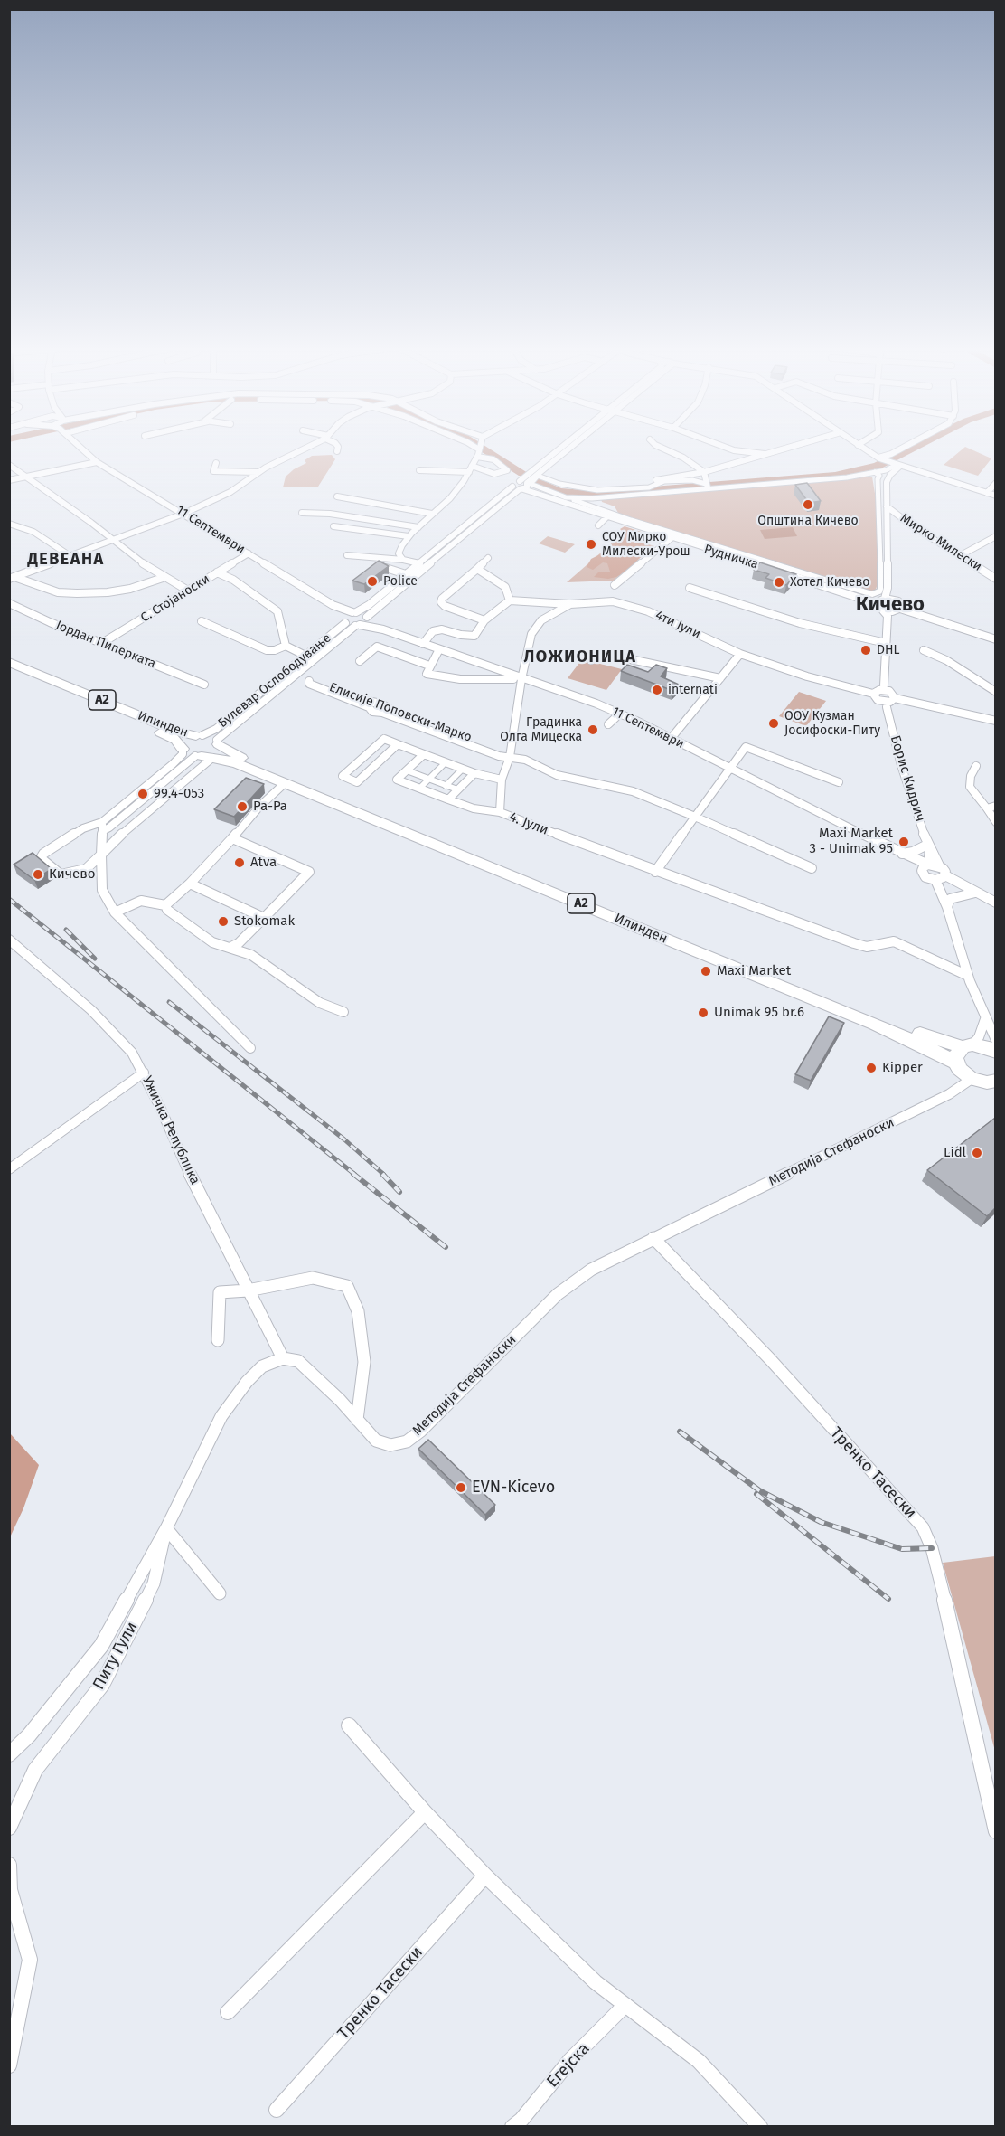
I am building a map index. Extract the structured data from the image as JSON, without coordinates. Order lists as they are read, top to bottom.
{
  "streets": {
    "main road": ["A2", "Илинден"],
    "street": [
      "11 Септември",
      "Мирко Милески",
      "Рудничка",
      "С. Стојаноски",
      "4ти Јули",
      "Јордан Пиперката",
      "Булевар Ослободување",
      "Елисије Поповски-Марко",
      "Борис Кидрич",
      "4. Јули",
      "Ужичка Република",
      "Методија Стефаноски",
      "Тренко Тасески",
      "Питу Гули",
      "Егејска"
    ]
  },
  "crossings": [
    ["11 Септември", "С. Стојаноски"],
    ["11 Септември", "4ти Јули"],
    ["11 Септември", "Булевар Ослободување"],
    ["11 Септември", "4. Јули"],
    ["С. Стојаноски", "Јордан Пиперката"],
    ["4ти Јули", "4. Јули"],
    ["Булевар Ослободување", "Илинден"],
    ["Елисије Поповски-Марко", "4. Јули"],
    ["Илинден", "Методија Стефаноски"],
    ["Ужичка Република", "Методија Стефаноски"],
    ["Методија Стефаноски", "Тренко Тасески"]
  ],
  "districts": ["ДЕВЕАНА", "Кичево", "ЛОЖИОНИЦА"],
  "places": [
    "Општина Кичево",
    "СОУ Мирко Милески-Урош",
    "Police",
    "Хотел Кичево",
    "DHL",
    "internati",
    "ООУ Кузман Јосифоски-Питу",
    "Градинка Олга Мицеска",
    "99.4-053",
    "Ра-Ра",
    "Maxi Market 3 - Unimak 95",
    "Atva",
    "Кичево",
    "Stokomak",
    "Maxi Market",
    "Unimak 95 br.6",
    "Kipper",
    "Lidl",
    "EVN-Kicevo"
  ]
}
